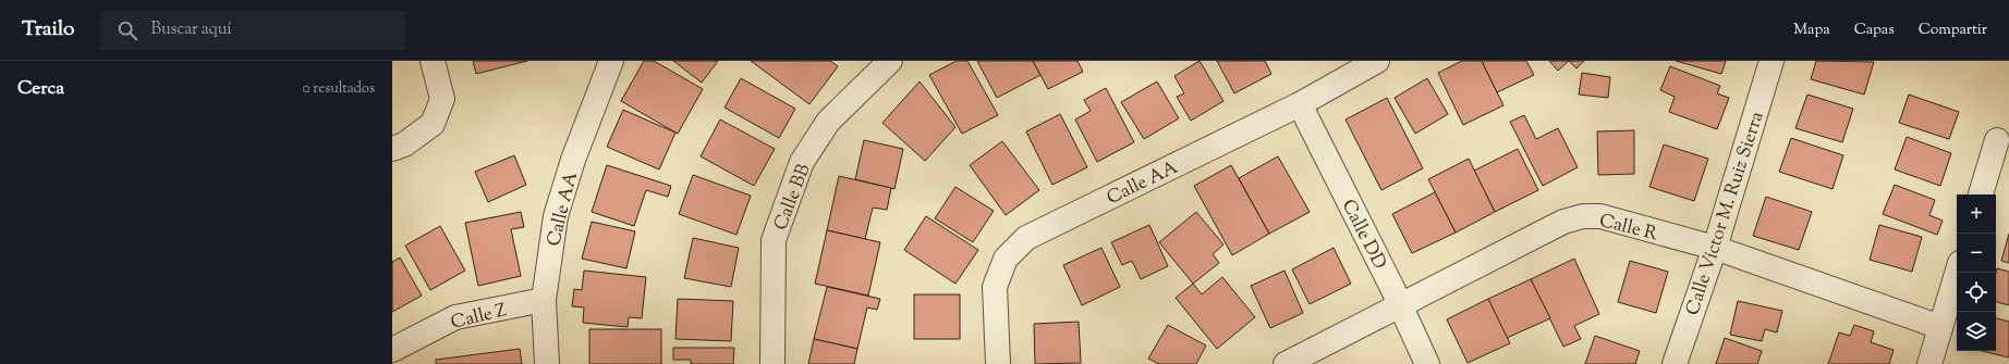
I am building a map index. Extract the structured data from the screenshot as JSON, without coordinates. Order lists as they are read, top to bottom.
{
  "streets": {
    "street": [
      "Calle AA",
      "Calle BB",
      "Calle Víctor M. Ruiz Sierra",
      "Calle R",
      "Calle DD",
      "Calle Z"
    ]
  },
  "crossings": [
    ["Calle AA", "Calle DD"],
    ["Calle AA", "Calle Z"],
    ["Calle Víctor M. Ruiz Sierra", "Calle R"],
    ["Calle R", "Calle DD"]
  ],
  "page": {
    "header": "Trailo",
    "search": "Buscar aquí",
    "nav": ["Mapa", "Capas", "Compartir"],
    "heading": ["Cerca", "0 resultados"],
    "map_buttons": ["+", "−"]
  }
}
